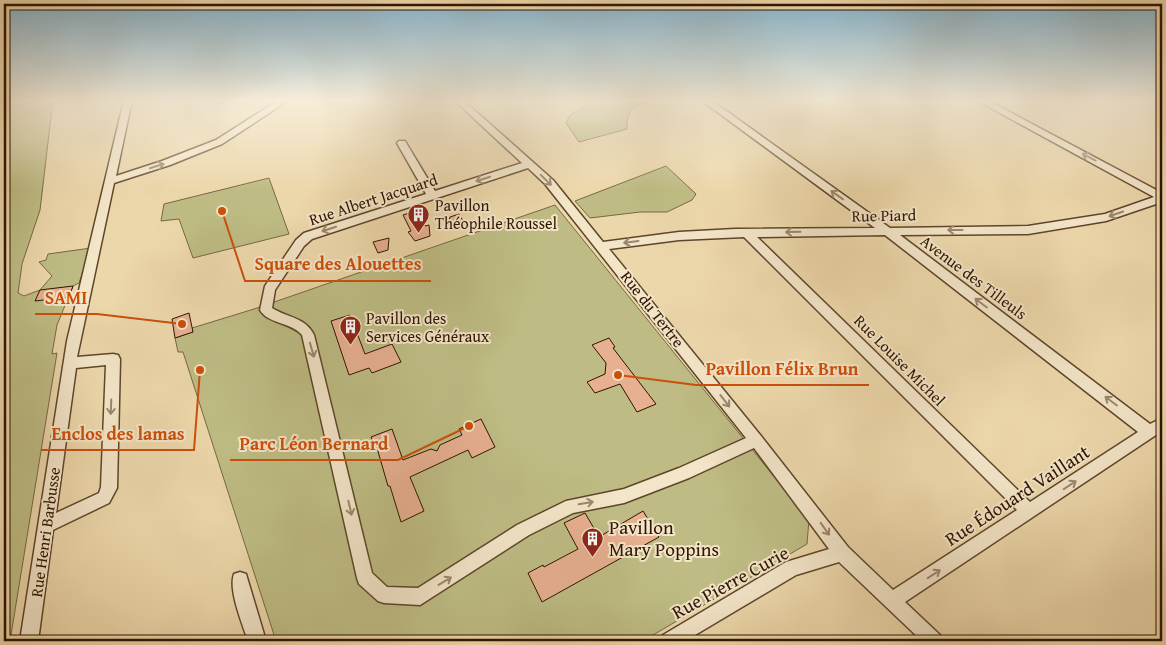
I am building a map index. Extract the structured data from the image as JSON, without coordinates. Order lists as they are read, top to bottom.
{
  "streets": {
    "street": [
      "Rue Albert Jacquard",
      "Rue Piard",
      "Avenue des Tilleuls",
      "Rue du Tertre",
      "Rue Louise Michel",
      "Rue Édouard Vaillant",
      "Rue Henri Barbusse",
      "Rue Pierre Curie"
    ]
  },
  "crossings": [
    ["Rue Albert Jacquard", "Rue du Tertre"],
    ["Rue Piard", "Avenue des Tilleuls"],
    ["Rue Piard", "Rue du Tertre"],
    ["Rue Piard", "Rue Louise Michel"],
    ["Avenue des Tilleuls", "Rue Édouard Vaillant"],
    ["Rue du Tertre", "Rue Édouard Vaillant"],
    ["Rue du Tertre", "Rue Pierre Curie"],
    ["Rue Louise Michel", "Rue Édouard Vaillant"]
  ],
  "one_way": [
    "Rue Piard",
    "Avenue des Tilleuls",
    "Rue du Tertre",
    "Rue Édouard Vaillant"
  ],
  "places": {
    "other": [
      "Square des Alouettes",
      "SAMI",
      "Enclos des lamas",
      "Pavillon Félix Brun",
      "Parc Léon Bernard"
    ],
    "building": ["Pavillon Théophile Roussel", "Pavillon des Services Généraux", "Pavillon Mary Poppins"]
  }
}
